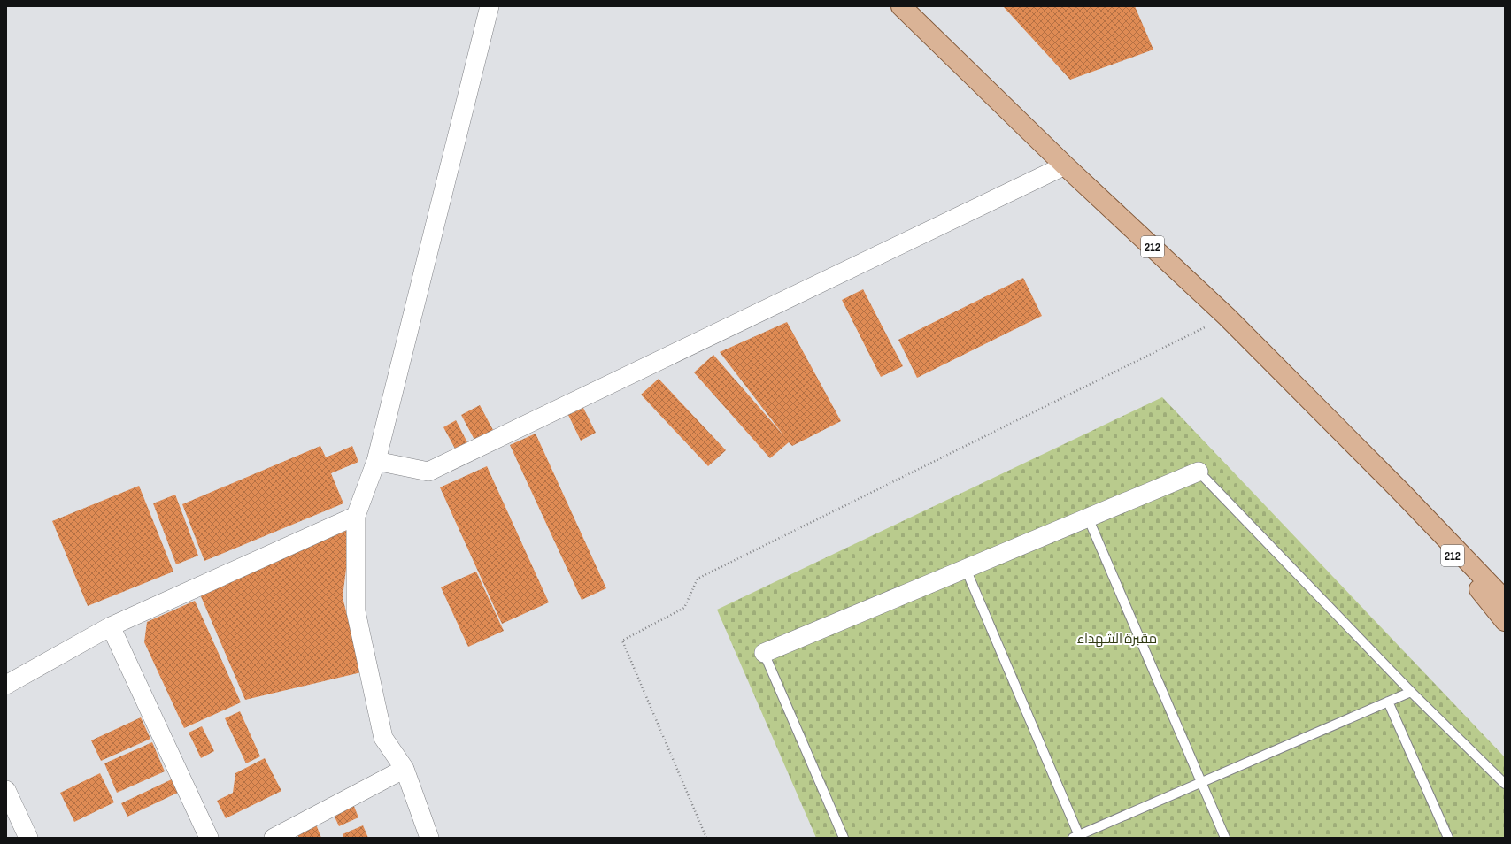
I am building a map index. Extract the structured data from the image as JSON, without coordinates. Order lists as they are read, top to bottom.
{
  "streets": {
    "main road": ["212"]
  },
  "parks": ["مقبرة الشهداء"]
}
